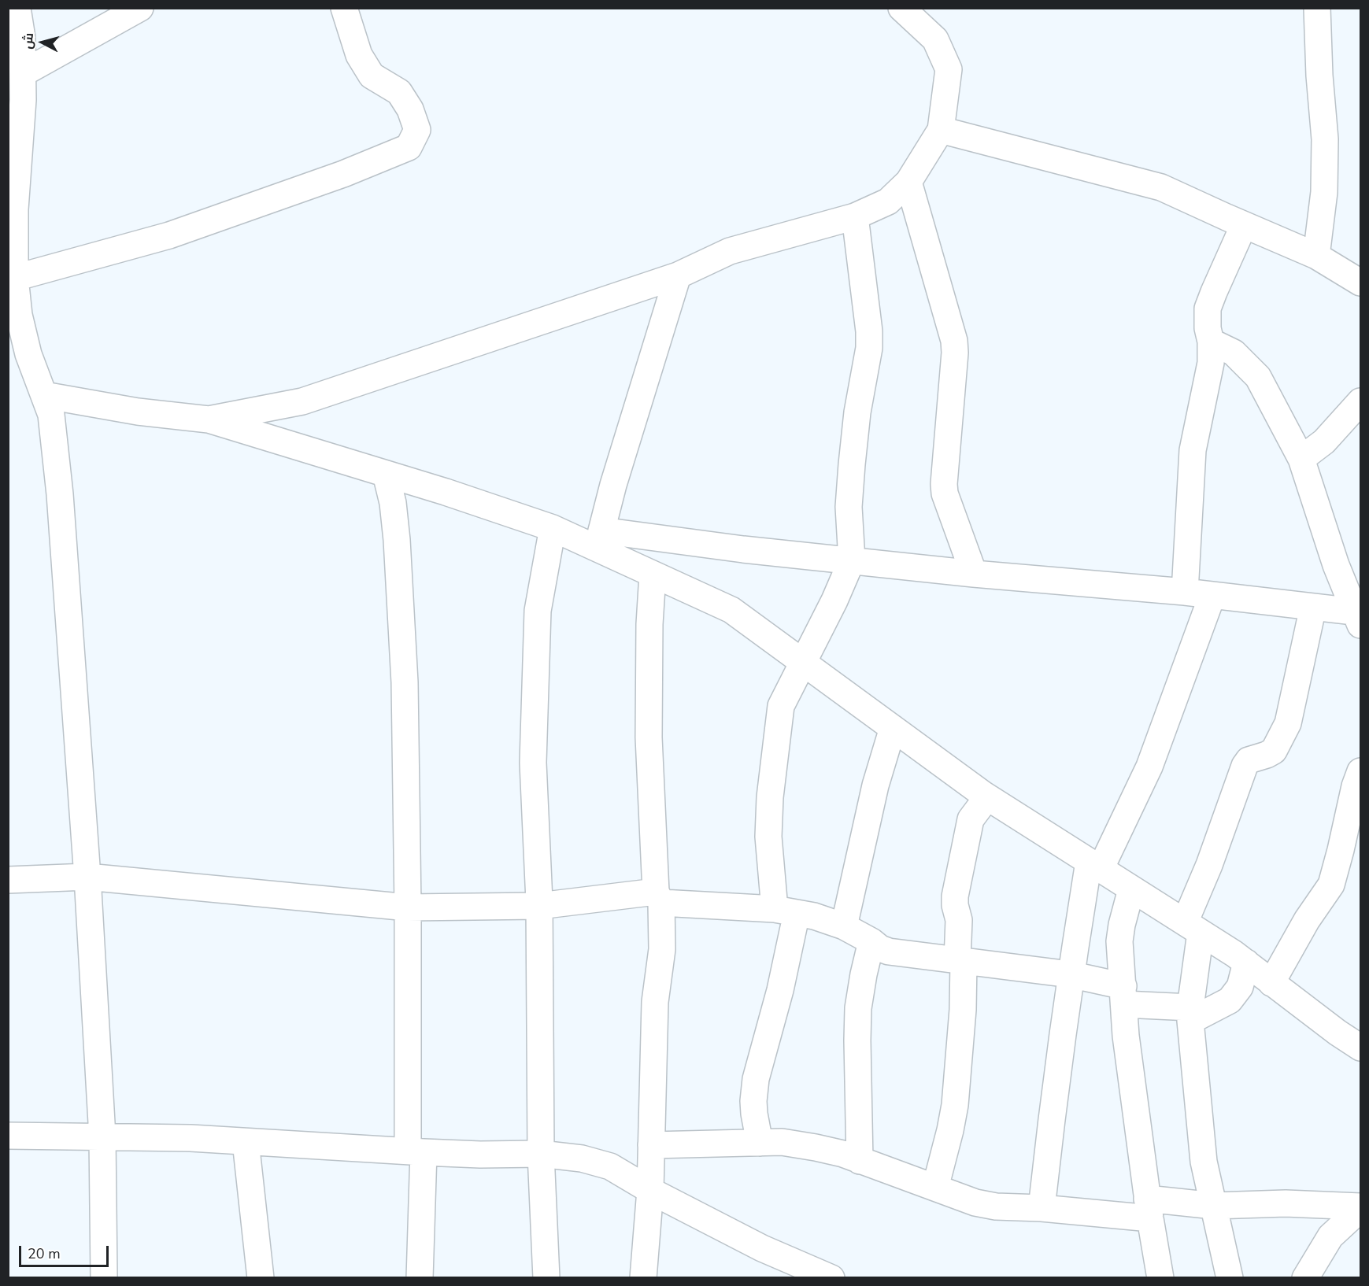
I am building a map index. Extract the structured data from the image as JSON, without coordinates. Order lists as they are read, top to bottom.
{
  "scale_bar": "20 m",
  "north": "left"
}
